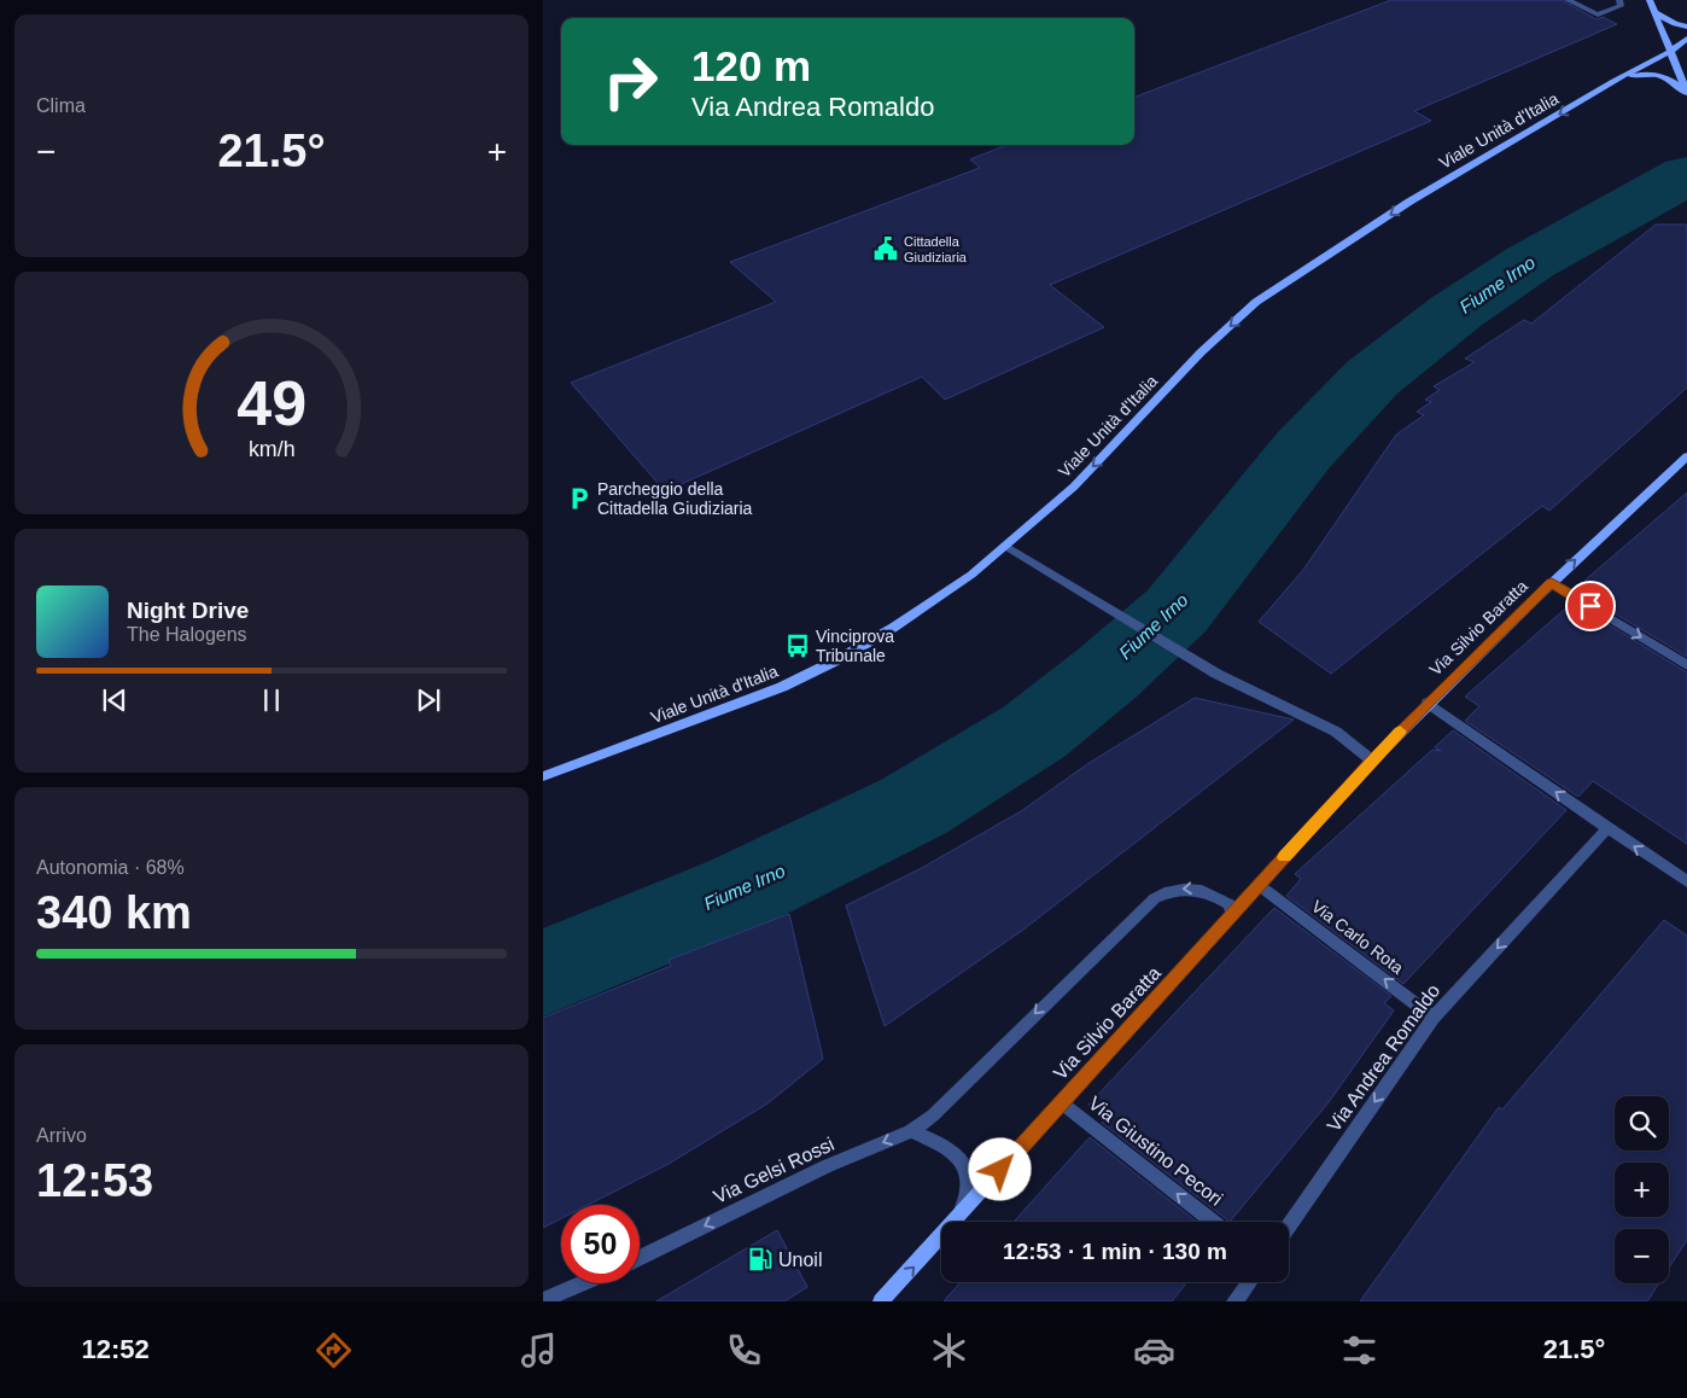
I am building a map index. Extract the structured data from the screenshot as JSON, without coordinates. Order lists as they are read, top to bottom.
{
  "streets": {
    "main road": ["Viale Unità d'Italia", "Via Silvio Baratta"],
    "street": [
      "Via Carlo Rota",
      "Via Andrea Romaldo",
      "Via Giustino Pecori",
      "Via Gelsi Rossi"
    ]
  },
  "crossings": [
    ["Via Silvio Baratta", "Via Carlo Rota"],
    ["Via Silvio Baratta", "Via Giustino Pecori"],
    ["Via Carlo Rota", "Via Andrea Romaldo"]
  ],
  "one_way": [
    "Viale Unità d'Italia",
    "Via Carlo Rota",
    "Via Andrea Romaldo",
    "Via Giustino Pecori",
    "Via Gelsi Rossi"
  ],
  "water": ["Fiume Irno"],
  "places": {
    "public building": ["Cittadella Giudiziaria"],
    "parking": ["Parcheggio della Cittadella Giudiziaria"],
    "bus stop": ["Vinciprova Tribunale"],
    "fuel station": ["Unoil"]
  },
  "page": {
    "tile": [
      "Clima",
      ["Autonomia · 68%", "340 km"],
      ["Arrivo", "12:53"]
    ],
    "turn": ["120 m", "Via Andrea Romaldo"],
    "heat": ["−", "21.5°", "+"],
    "song": ["Night Drive", "The Halogens"],
    "map_buttons": ["+", "−"],
    "limit": "50",
    "trip": "12:53 · 1 min · 130 m",
    "tabs": ["12:52", "21.5°"],
    "gauge": ["49", "km/h"]
  }
}
